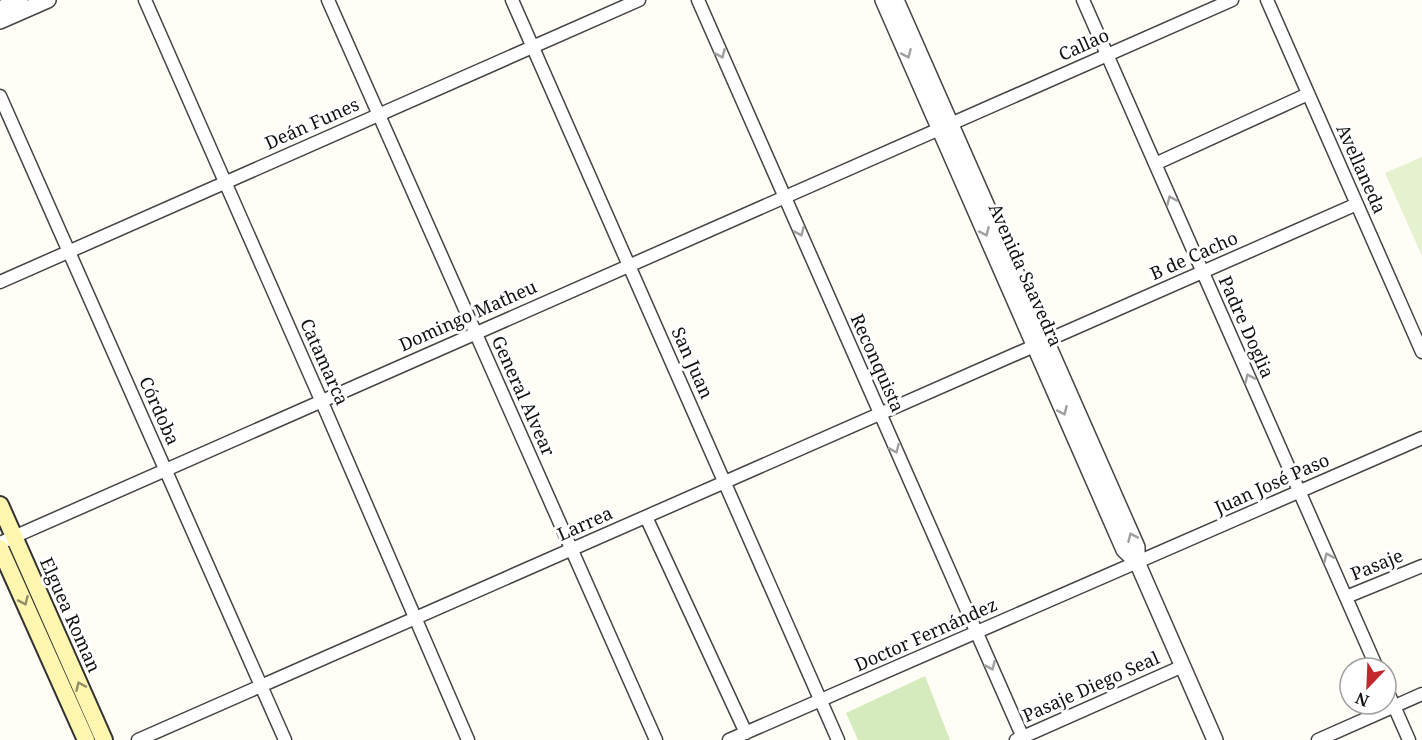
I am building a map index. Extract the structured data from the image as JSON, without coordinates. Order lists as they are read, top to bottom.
{
  "streets": {
    "main road": ["Elguea Roman"],
    "street": [
      "Callao",
      "Deán Funes",
      "Avellaneda",
      "B de Cacho",
      "Avenida Saavedra",
      "Domingo Matheu",
      "Padre Doglia",
      "Catamarca",
      "San Juan",
      "Reconquista",
      "General Alvear",
      "Córdoba",
      "Juan José Paso",
      "Larrea",
      "Pasaje",
      "Doctor Fernández",
      "Pasaje Diego Seal"
    ]
  },
  "crossings": [
    ["Callao", "Avenida Saavedra"],
    ["Callao", "Domingo Matheu"],
    ["Callao", "Padre Doglia"],
    ["Deán Funes", "Catamarca"],
    ["Deán Funes", "San Juan"],
    ["Deán Funes", "General Alvear"],
    ["Deán Funes", "Córdoba"],
    ["Avellaneda", "B de Cacho"],
    ["B de Cacho", "Avenida Saavedra"],
    ["B de Cacho", "Padre Doglia"],
    ["B de Cacho", "Larrea"],
    ["Avenida Saavedra", "Domingo Matheu"],
    ["Avenida Saavedra", "Juan José Paso"],
    ["Avenida Saavedra", "Larrea"],
    ["Avenida Saavedra", "Doctor Fernández"],
    ["Avenida Saavedra", "Pasaje Diego Seal"],
    ["Domingo Matheu", "Catamarca"],
    ["Domingo Matheu", "San Juan"],
    ["Domingo Matheu", "Reconquista"],
    ["Domingo Matheu", "General Alvear"],
    ["Domingo Matheu", "Córdoba"],
    ["Domingo Matheu", "Elguea Roman"],
    ["Padre Doglia", "Juan José Paso"],
    ["Padre Doglia", "Pasaje"],
    ["Catamarca", "Larrea"],
    ["San Juan", "Larrea"],
    ["San Juan", "Doctor Fernández"],
    ["Reconquista", "Larrea"],
    ["Reconquista", "Doctor Fernández"],
    ["Reconquista", "Pasaje Diego Seal"],
    ["General Alvear", "Larrea"],
    ["Córdoba", "Larrea"],
    ["Juan José Paso", "Doctor Fernández"]
  ],
  "one_way": ["Padre Doglia", "Reconquista"],
  "north": "bottom left"
}
